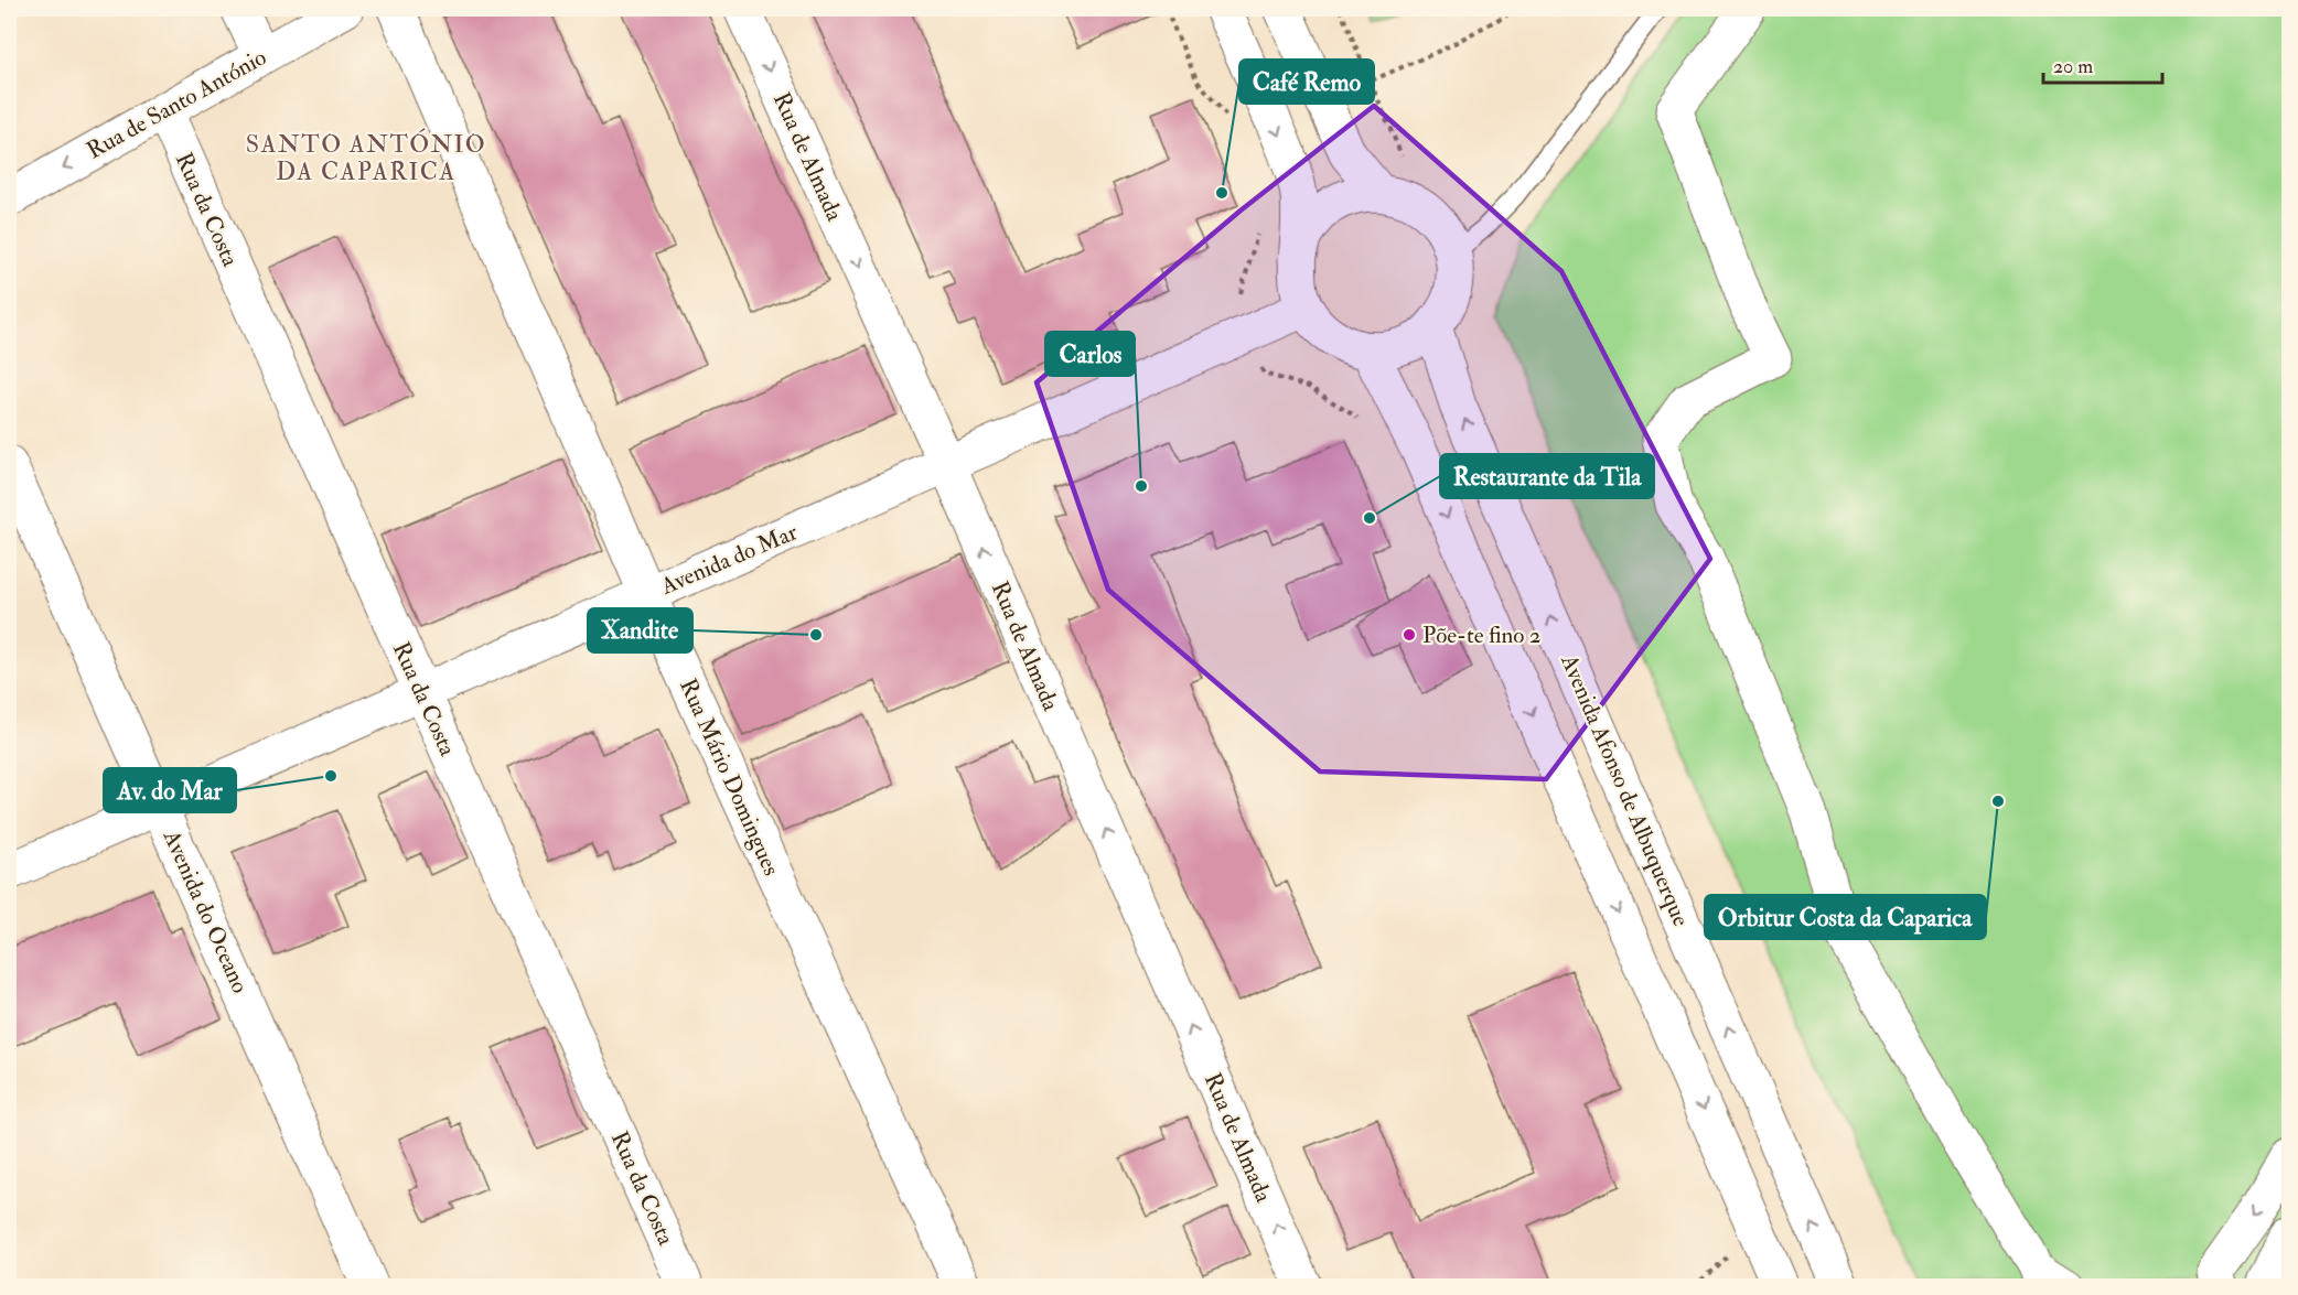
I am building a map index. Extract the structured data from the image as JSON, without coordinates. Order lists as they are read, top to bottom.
{
  "streets": {
    "street": [
      "Rua de Santo António",
      "Rua de Almada",
      "Rua da Costa",
      "Avenida do Mar",
      "Rua Mário Domingues",
      "Avenida Afonso de Albuquerque",
      "Avenida do Oceano"
    ]
  },
  "crossings": [
    ["Rua de Santo António", "Rua da Costa"],
    ["Rua de Almada", "Avenida do Mar"],
    ["Rua da Costa", "Avenida do Mar"],
    ["Avenida do Mar", "Rua Mário Domingues"],
    ["Avenida do Mar", "Avenida Afonso de Albuquerque"],
    ["Avenida do Mar", "Avenida do Oceano"]
  ],
  "one_way": ["Rua de Santo António"],
  "districts": ["SANTO ANTÓNIO DA CAPARICA"],
  "places": [
    "Café Remo",
    "Carlos",
    "Restaurante da Tila",
    "Xandite",
    "Põe-te fino 2",
    "Av. do Mar",
    "Orbitur Costa da Caparica"
  ],
  "scale_bar": "20 m"
}
